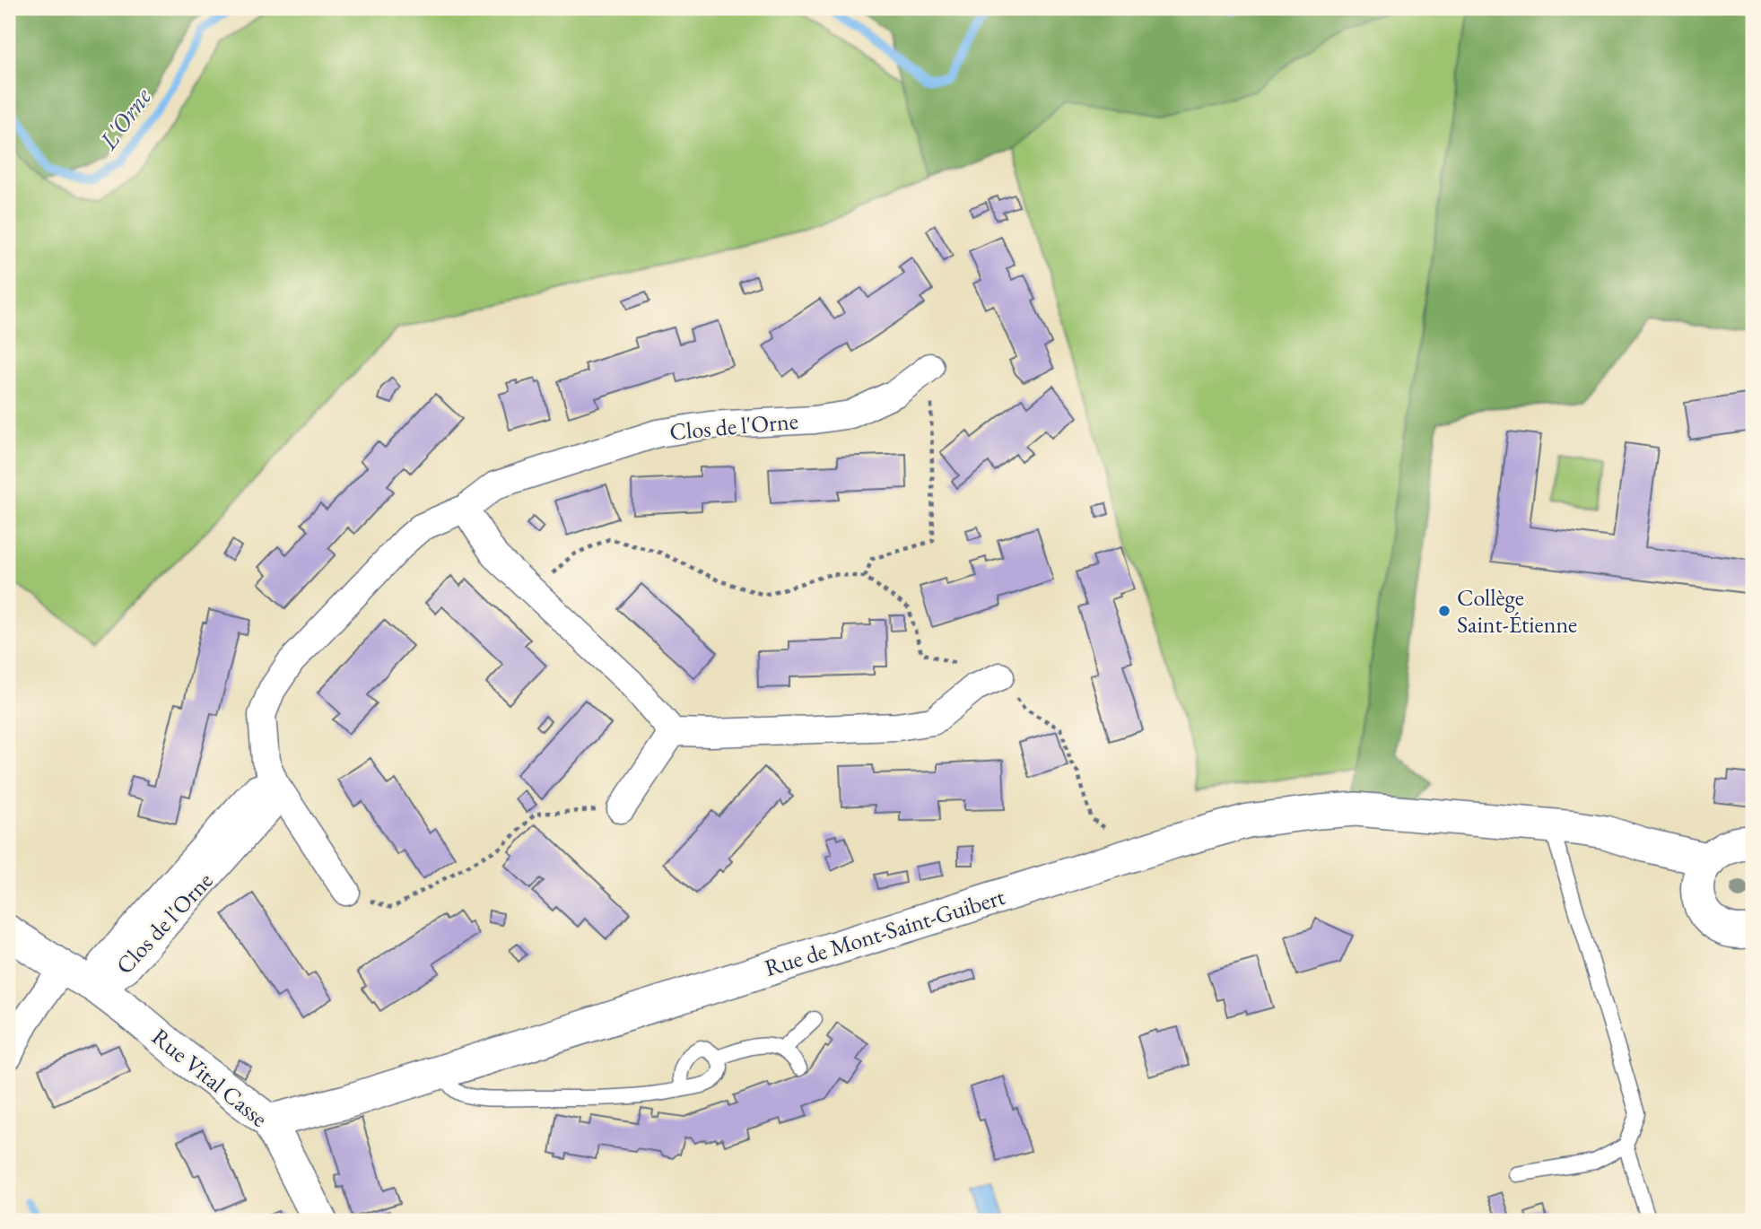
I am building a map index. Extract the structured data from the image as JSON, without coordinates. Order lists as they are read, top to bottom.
{
  "streets": {
    "street": ["Clos de l'Orne", "Rue de Mont-Saint-Guibert", "Rue Vital Casse"]
  },
  "crossings": [
    ["Clos de l'Orne", "Rue Vital Casse"],
    ["Rue de Mont-Saint-Guibert", "Rue Vital Casse"]
  ],
  "water": ["L'Orne"],
  "places": ["Collège Saint-Étienne"]
}
